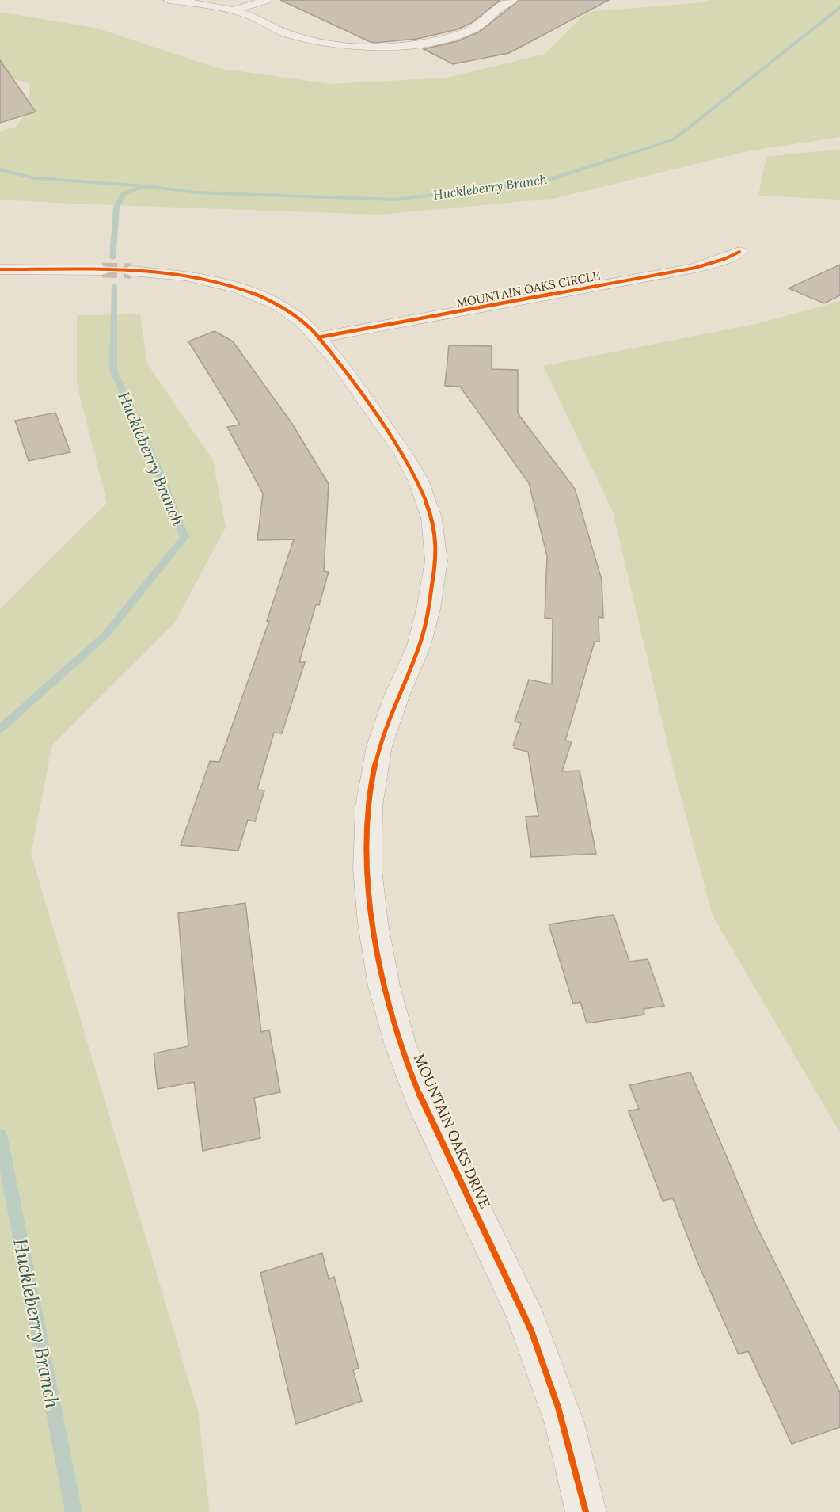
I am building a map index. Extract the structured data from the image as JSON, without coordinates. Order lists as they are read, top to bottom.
{
  "streets": {
    "street": ["MOUNTAIN OAKS CIRCLE", "MOUNTAIN OAKS DRIVE"]
  },
  "crossings": [
    ["MOUNTAIN OAKS CIRCLE", "MOUNTAIN OAKS DRIVE"]
  ],
  "water": ["Huckleberry Branch"]
}
